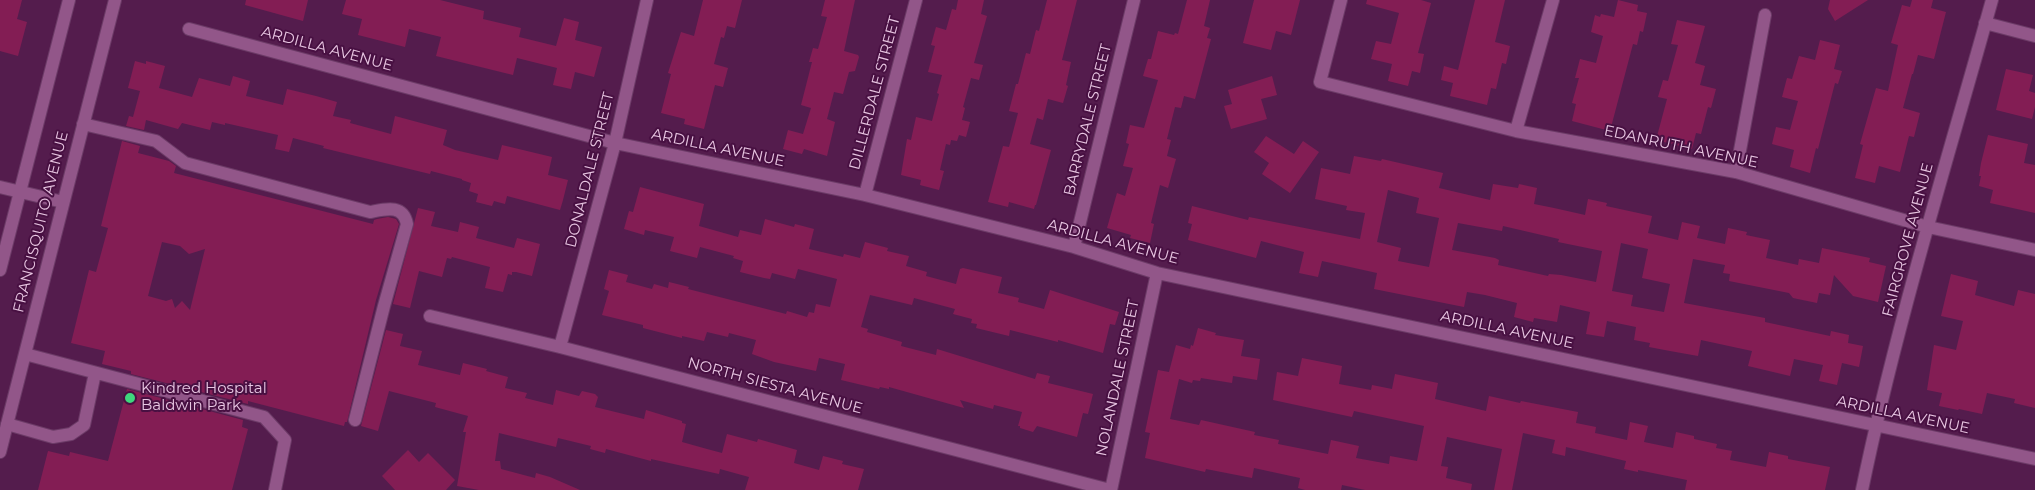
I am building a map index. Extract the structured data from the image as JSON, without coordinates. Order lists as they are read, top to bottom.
{
  "streets": {
    "street": [
      "ARDILLA AVENUE",
      "DILLERDALE STREET",
      "BARRYDALE STREET",
      "EDANRUTH AVENUE",
      "DONALDALE STREET",
      "FRANCISQUITO AVENUE",
      "FAIRGROVE AVENUE",
      "NOLANDALE STREET",
      "NORTH SIESTA AVENUE"
    ]
  },
  "crossings": [
    ["ARDILLA AVENUE", "DILLERDALE STREET"],
    ["ARDILLA AVENUE", "BARRYDALE STREET"],
    ["ARDILLA AVENUE", "DONALDALE STREET"],
    ["ARDILLA AVENUE", "FAIRGROVE AVENUE"],
    ["ARDILLA AVENUE", "NOLANDALE STREET"],
    ["EDANRUTH AVENUE", "FAIRGROVE AVENUE"],
    ["DONALDALE STREET", "NORTH SIESTA AVENUE"],
    ["NOLANDALE STREET", "NORTH SIESTA AVENUE"]
  ],
  "places": ["Kindred Hospital Baldwin Park"]
}
